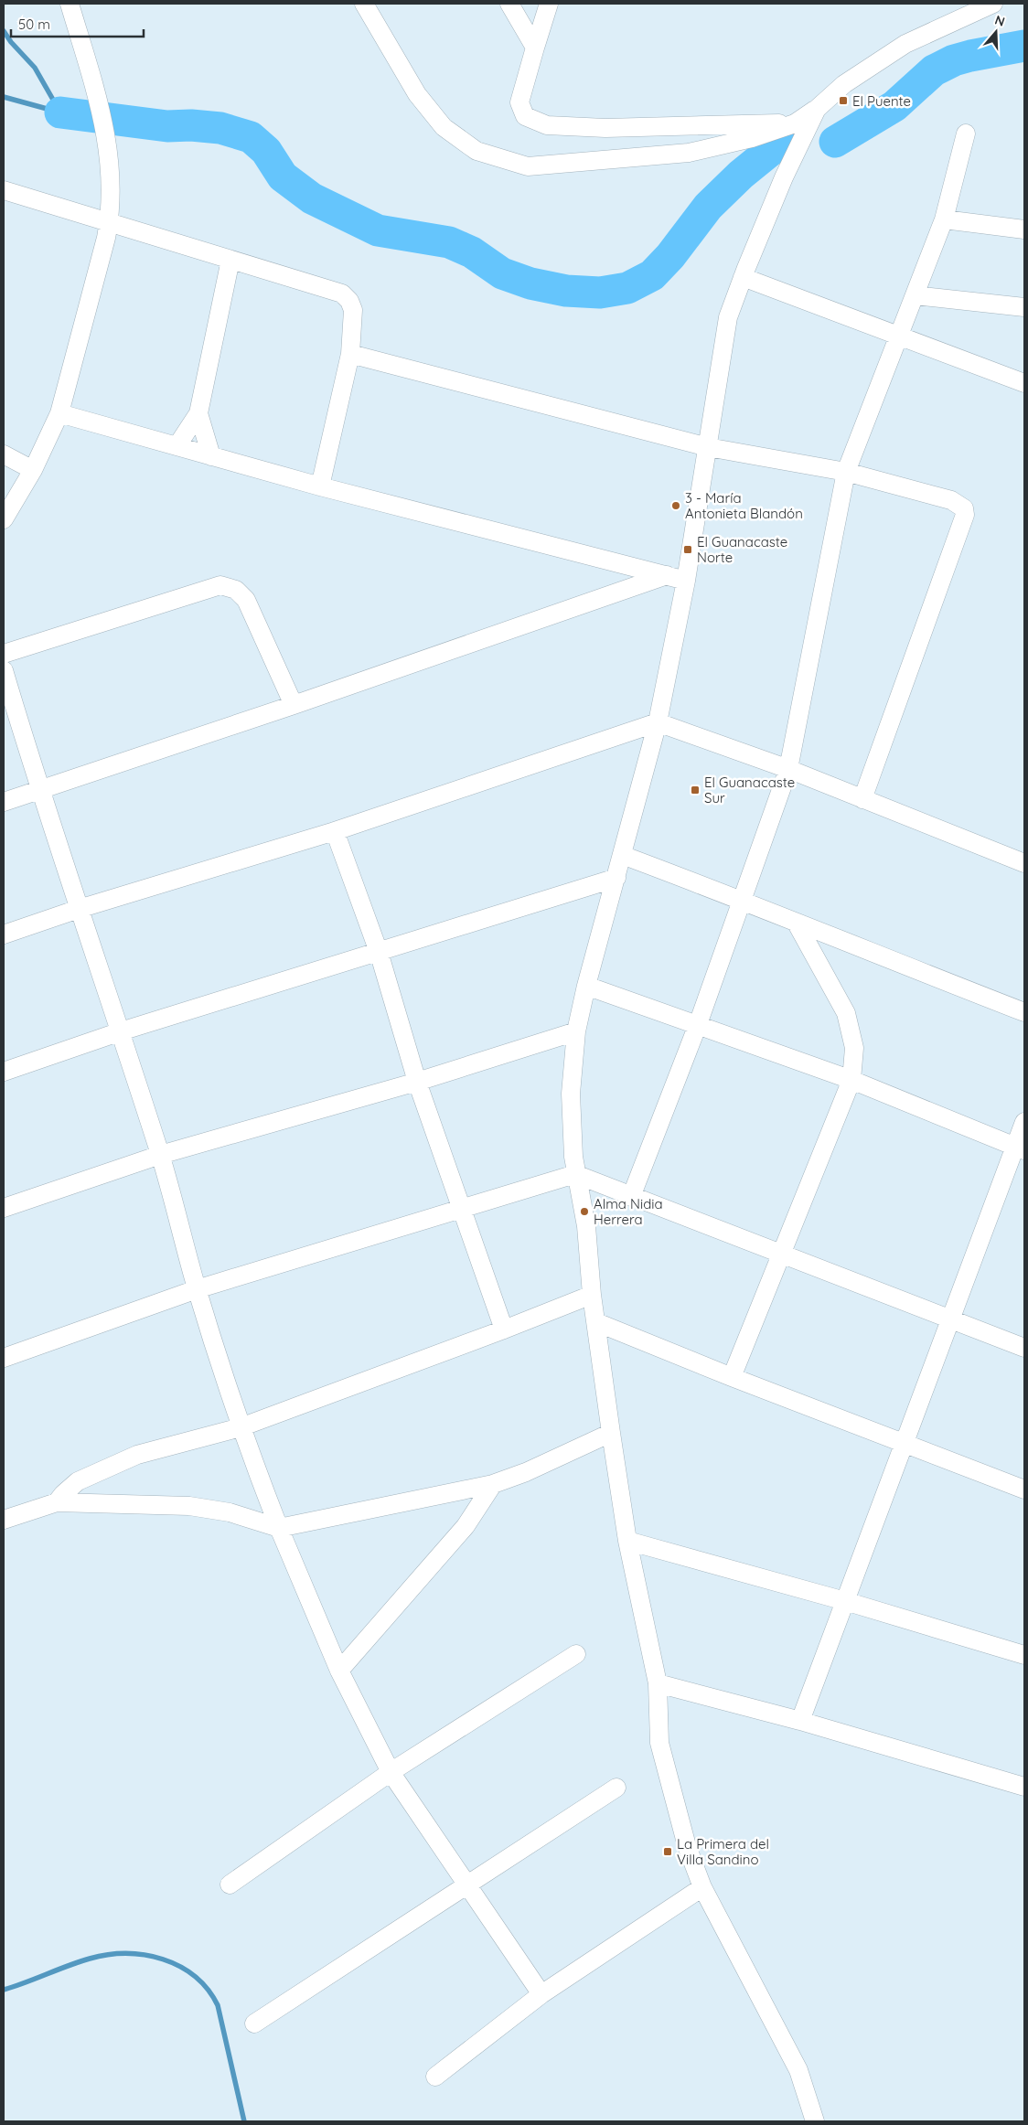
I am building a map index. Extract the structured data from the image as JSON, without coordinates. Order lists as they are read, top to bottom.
{
  "places": {
    "transit": [
      "El Puente",
      "El Guanacaste Norte",
      "El Guanacaste Sur",
      "La Primera del Villa Sandino"
    ],
    "other": ["3 - María Antonieta Blandón", "Alma Nidia Herrera"]
  },
  "scale_bar": "50 m",
  "north": "top"
}
